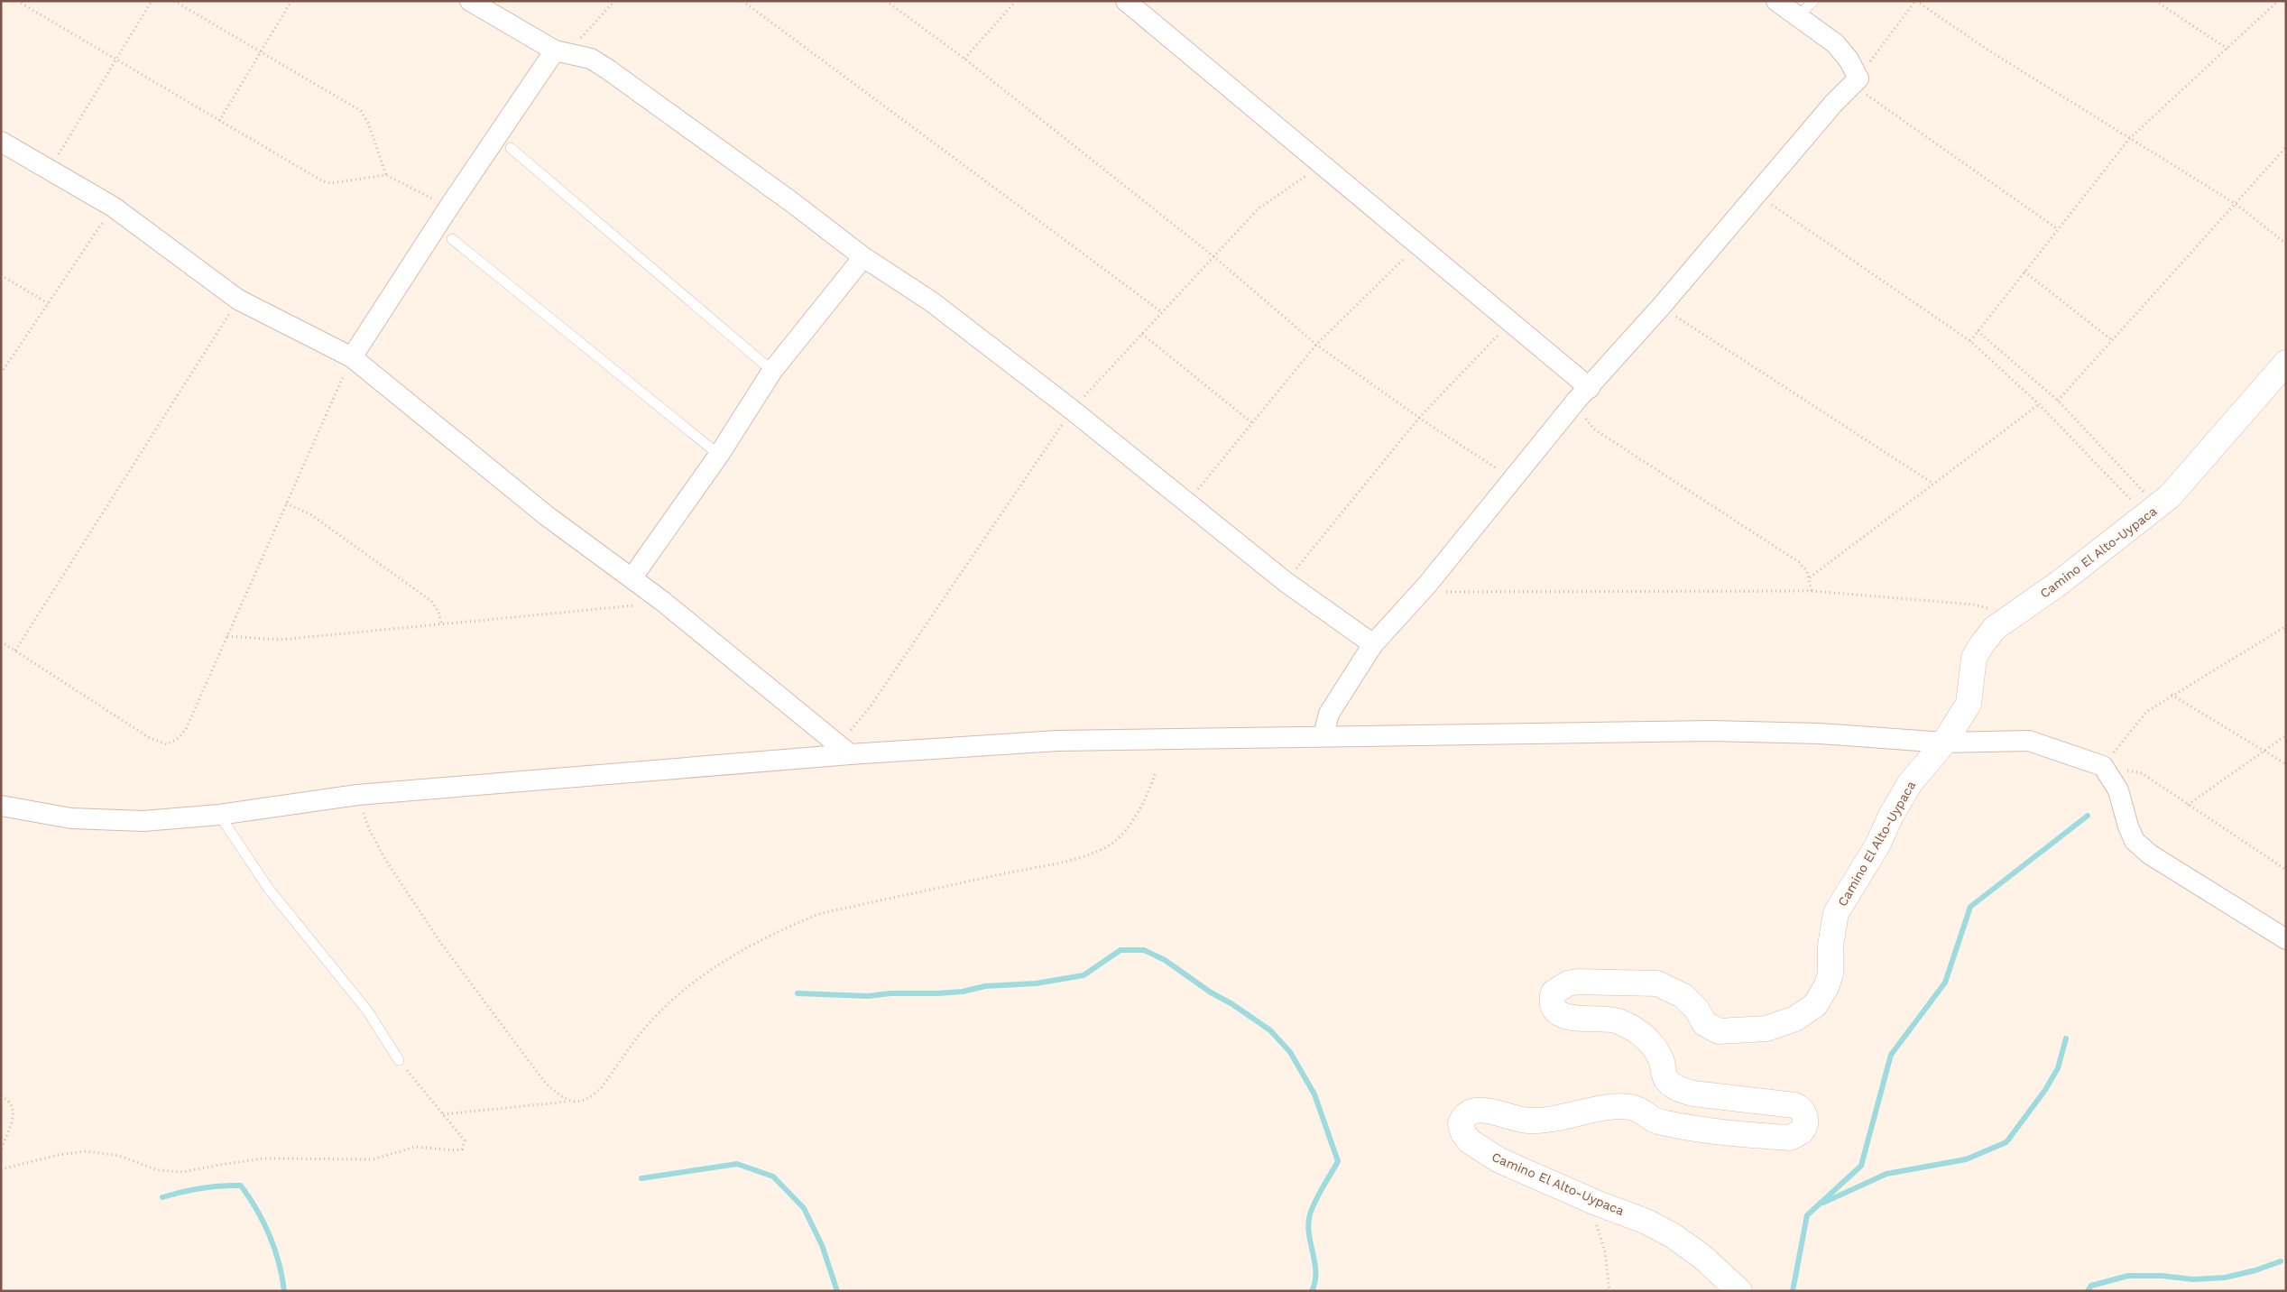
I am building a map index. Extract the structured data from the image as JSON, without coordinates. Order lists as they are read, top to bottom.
{
  "streets": {
    "street": ["Camino El Alto-Uypaca"]
  }
}
